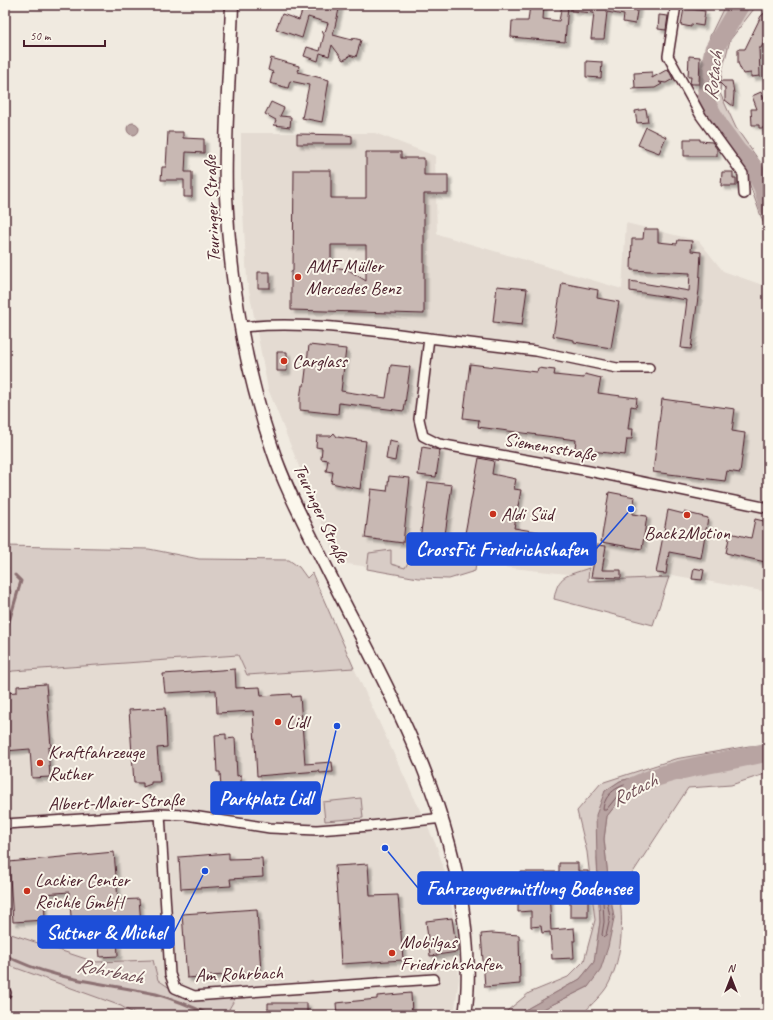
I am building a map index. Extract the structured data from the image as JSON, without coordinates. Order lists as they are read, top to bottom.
{
  "streets": {
    "street": [
      "Teuringer Straße",
      "Siemensstraße",
      "Albert-Maier-Straße",
      "Am Rohrbach"
    ]
  },
  "crossings": [
    ["Teuringer Straße", "Albert-Maier-Straße"],
    ["Albert-Maier-Straße", "Am Rohrbach"]
  ],
  "water": ["Rotach", "Rohrbach"],
  "places": [
    "AMF Müller Mercedes Benz",
    "Carglass",
    "CrossFit Friedrichshafen",
    "Aldi Süd",
    "Back2Motion",
    "Lidl",
    "Parkplatz Lidl",
    "Kraftfahrzeuge Ruther",
    "Fahrzeugvermittlung Bodensee",
    "Suttner & Michel",
    "Lackier Center Reichle GmbH",
    "Mobilgas Friedrichshafen"
  ],
  "scale_bar": "50 m",
  "north": "top"
}
